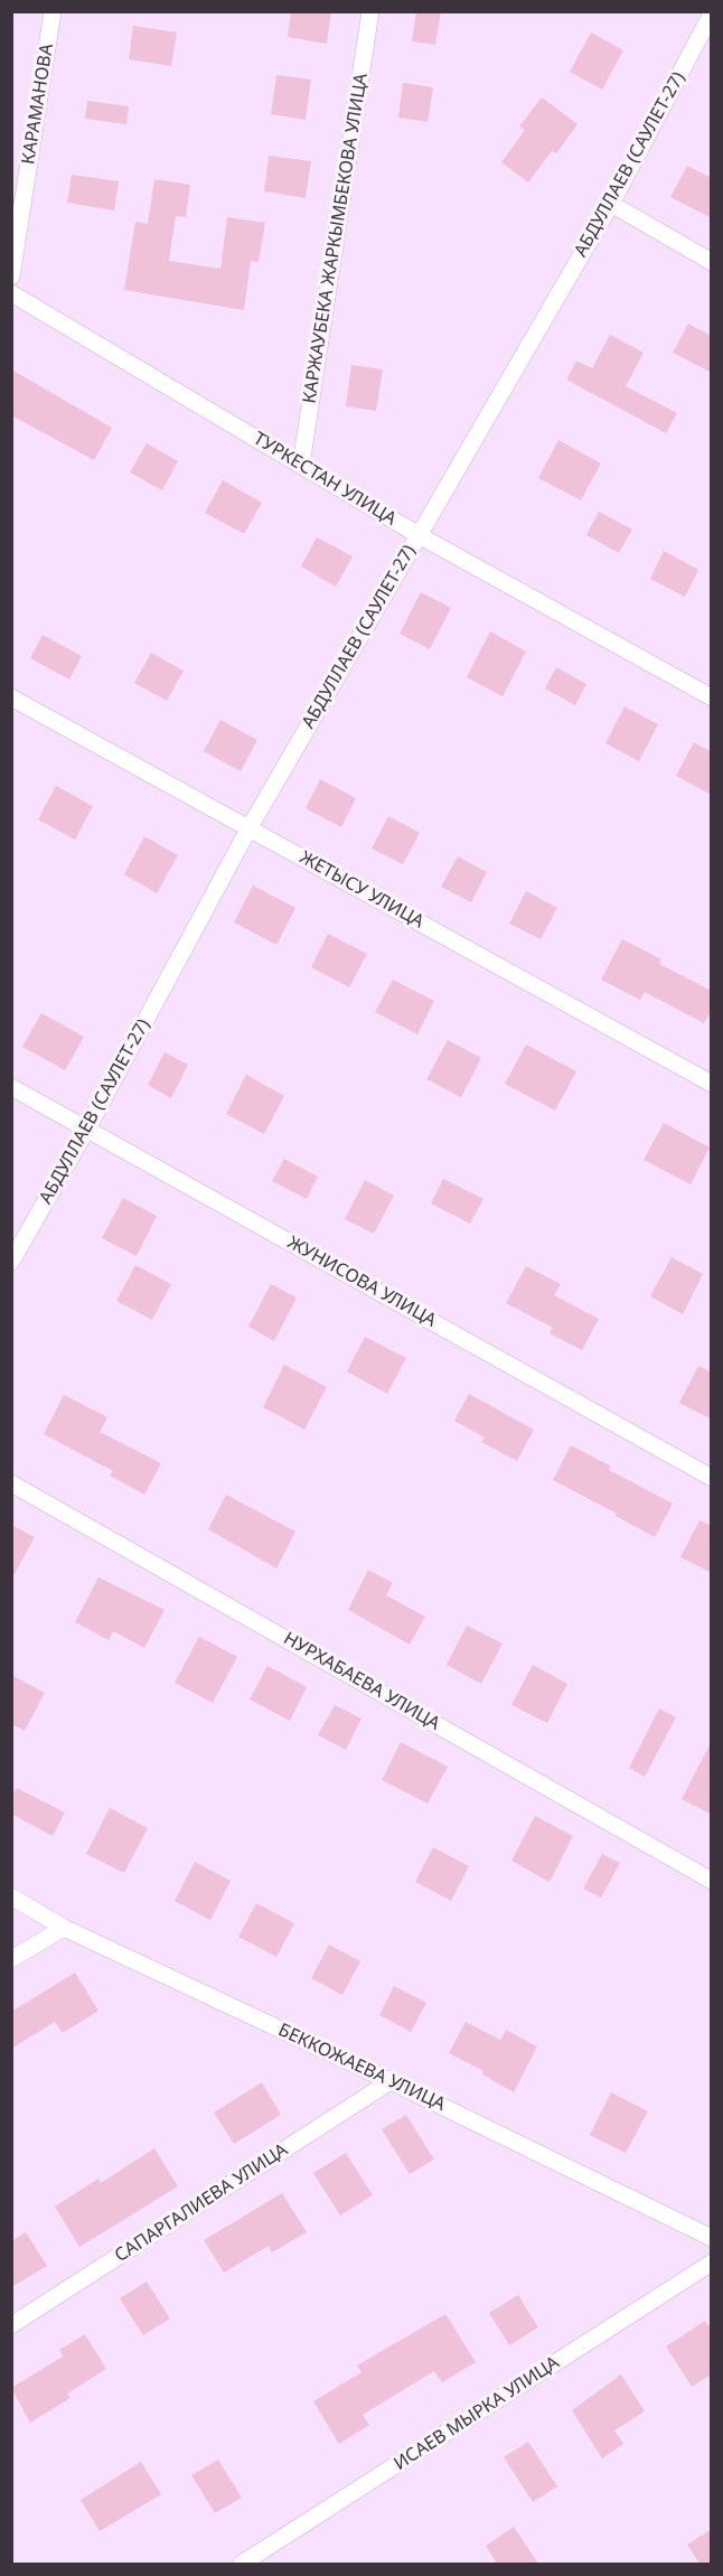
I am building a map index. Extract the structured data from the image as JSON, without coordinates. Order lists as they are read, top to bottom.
{
  "streets": {
    "street": [
      "КАРАМАНОВА",
      "АБДУЛЛАЕВ (САУЛЕТ-27)",
      "КАРЖАУБЕКА ЖАРКЫМБЕКОВА УЛИЦА",
      "ТУРКЕСТАН УЛИЦА",
      "ЖЕТЫСУ УЛИЦА",
      "ЖУНИСОВА УЛИЦА",
      "НУРХАБАЕВА УЛИЦА",
      "БЕККОЖАЕВА УЛИЦА",
      "САПАРГАЛИЕВА УЛИЦА",
      "ИСАЕВ МЫРКА УЛИЦА"
    ]
  },
  "crossings": [
    ["АБДУЛЛАЕВ (САУЛЕТ-27)", "ТУРКЕСТАН УЛИЦА"],
    ["АБДУЛЛАЕВ (САУЛЕТ-27)", "ЖЕТЫСУ УЛИЦА"],
    ["АБДУЛЛАЕВ (САУЛЕТ-27)", "ЖУНИСОВА УЛИЦА"],
    ["КАРЖАУБЕКА ЖАРКЫМБЕКОВА УЛИЦА", "ТУРКЕСТАН УЛИЦА"],
    ["БЕККОЖАЕВА УЛИЦА", "САПАРГАЛИЕВА УЛИЦА"]
  ]
}
